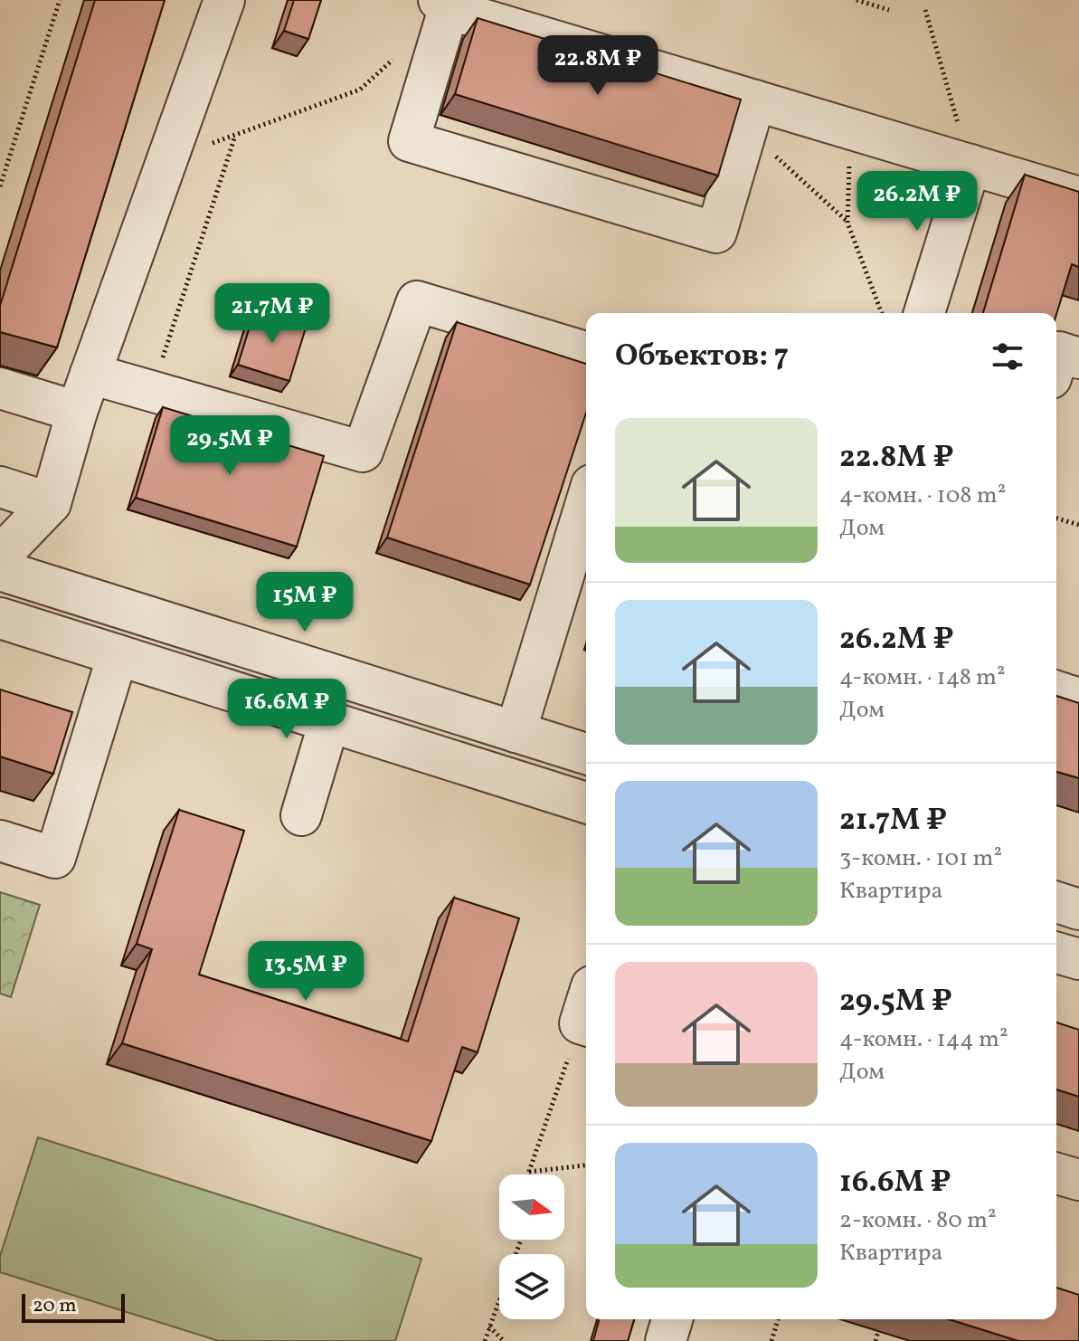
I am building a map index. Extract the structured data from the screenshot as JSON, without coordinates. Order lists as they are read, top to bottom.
{
  "scale_bar": "20 m",
  "north": "right",
  "page": {
    "price": [
      "22.8M ₽",
      "26.2M ₽",
      "21.7M ₽",
      "29.5M ₽",
      "15M ₽",
      "16.6M ₽",
      "13.5M ₽"
    ],
    "heading": "Объектов: 7",
    "list": [
      {
        "name": "22.8M ₽",
        "note": "4-комн. · 108 m² · Дом"
      },
      {
        "name": "26.2M ₽",
        "note": "4-комн. · 148 m² · Дом"
      },
      {
        "name": "21.7M ₽",
        "note": "3-комн. · 101 m² · Квартира"
      },
      {
        "name": "29.5M ₽",
        "note": "4-комн. · 144 m² · Дом"
      },
      {
        "name": "16.6M ₽",
        "note": "2-комн. · 80 m² · Квартира"
      }
    ],
    "scale": "20 m"
  }
}
